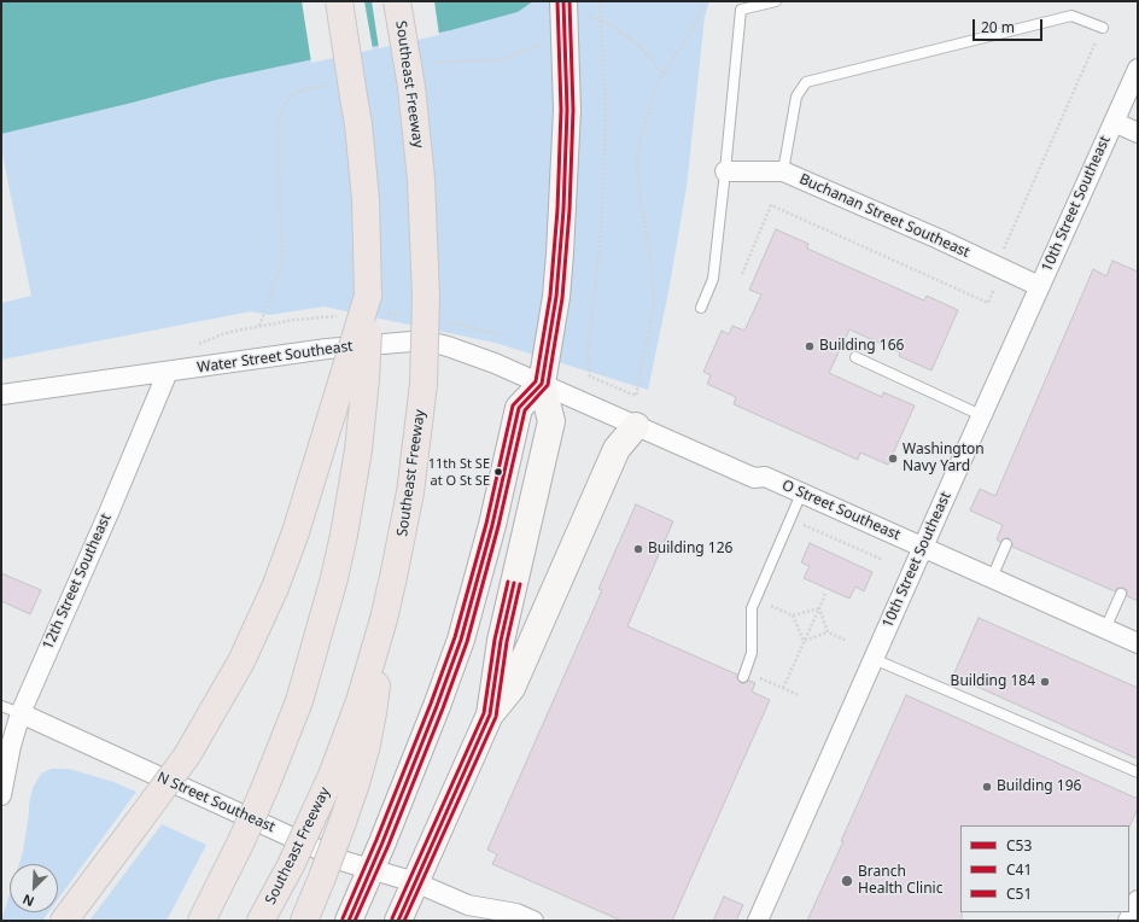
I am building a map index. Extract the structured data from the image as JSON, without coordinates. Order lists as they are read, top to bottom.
{
  "streets": {
    "highway": ["Southeast Freeway"],
    "street": [
      "10th Street Southeast",
      "Buchanan Street Southeast",
      "Water Street Southeast",
      "O Street Southeast",
      "12th Street Southeast",
      "N Street Southeast"
    ]
  },
  "crossings": [
    ["10th Street Southeast", "Buchanan Street Southeast"],
    ["10th Street Southeast", "O Street Southeast"],
    ["Water Street Southeast", "O Street Southeast"],
    ["Water Street Southeast", "12th Street Southeast"],
    ["12th Street Southeast", "N Street Southeast"]
  ],
  "places": [
    "Building 166",
    "Washington Navy Yard",
    "11th St SE at O St SE",
    "Building 126",
    "Building 184",
    "Building 196",
    "Branch Health Clinic"
  ],
  "lines": ["transit line C53", "transit line C41", "transit line C51"],
  "legend": ["C53", "C41", "C51"],
  "scale_bar": "20 m",
  "north": "bottom left"
}
